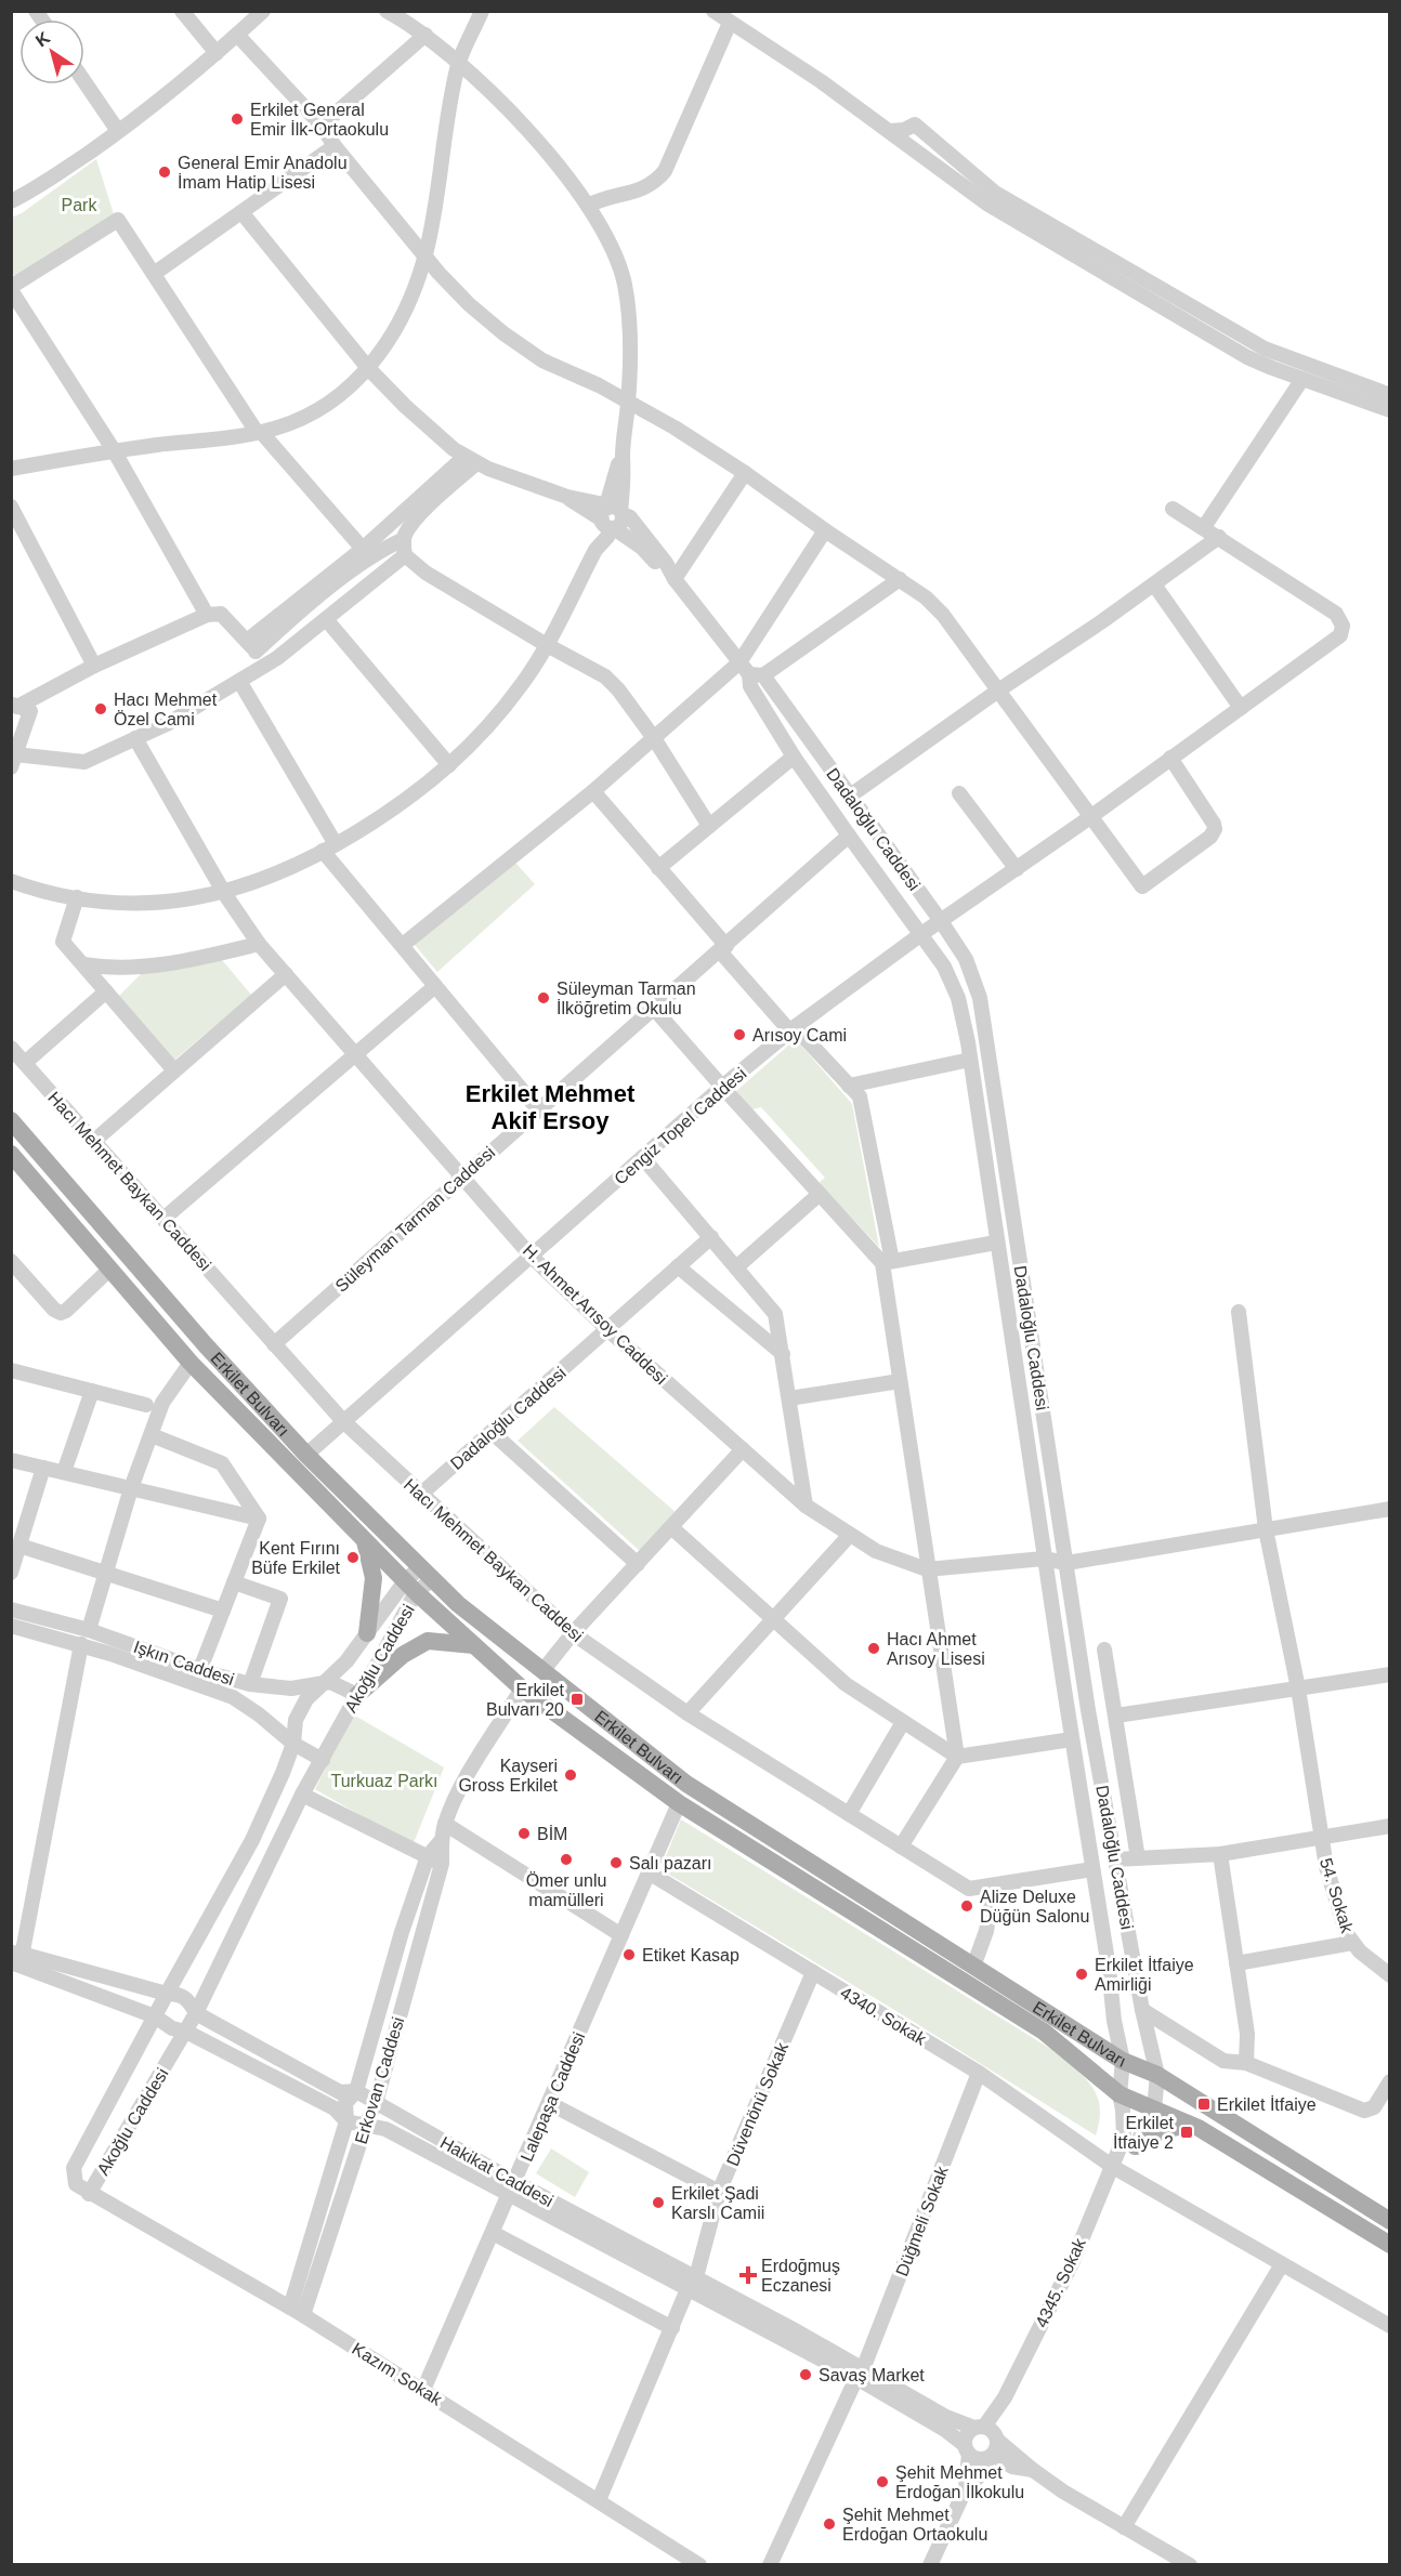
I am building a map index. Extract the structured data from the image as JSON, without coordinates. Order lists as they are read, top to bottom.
{
  "streets": {
    "main road": ["Erkilet Bulvarı"],
    "street": [
      "Dadaloğlu Caddesi",
      "Cengiz Topel Caddesi",
      "Hacı Mehmet Baykan Caddesi",
      "Süleyman Tarman Caddesi",
      "H. Ahmet Arısoy Caddesi",
      "Akoğlu Caddesi",
      "Işkın Caddesi",
      "54. Sokak",
      "4340. Sokak",
      "Erkovan Caddesi",
      "Lalepaşa Caddesi",
      "Düvenönü Sokak",
      "Hakikat Caddesi",
      "Düğmeli Sokak",
      "4345. Sokak",
      "Kazım Sokak"
    ]
  },
  "crossings": [
    ["Dadaloğlu Caddesi", "Cengiz Topel Caddesi"],
    ["Dadaloğlu Caddesi", "Hacı Mehmet Baykan Caddesi"],
    ["Dadaloğlu Caddesi", "Süleyman Tarman Caddesi"],
    ["Dadaloğlu Caddesi", "H. Ahmet Arısoy Caddesi"],
    ["Dadaloğlu Caddesi", "Erkilet Bulvarı"],
    ["Dadaloğlu Caddesi", "4345. Sokak"],
    ["Cengiz Topel Caddesi", "Hacı Mehmet Baykan Caddesi"],
    ["Cengiz Topel Caddesi", "H. Ahmet Arısoy Caddesi"],
    ["Cengiz Topel Caddesi", "Erkilet Bulvarı"],
    ["Hacı Mehmet Baykan Caddesi", "Süleyman Tarman Caddesi"],
    ["Süleyman Tarman Caddesi", "H. Ahmet Arısoy Caddesi"],
    ["Erkilet Bulvarı", "Akoğlu Caddesi"],
    ["Erkilet Bulvarı", "Erkovan Caddesi"],
    ["Erkilet Bulvarı", "Lalepaşa Caddesi"],
    ["Erkilet Bulvarı", "4345. Sokak"],
    ["Akoğlu Caddesi", "Işkın Caddesi"],
    ["Akoğlu Caddesi", "Hakikat Caddesi"],
    ["Akoğlu Caddesi", "Kazım Sokak"],
    ["4340. Sokak", "Lalepaşa Caddesi"],
    ["4340. Sokak", "Düvenönü Sokak"],
    ["4340. Sokak", "Düğmeli Sokak"],
    ["4340. Sokak", "4345. Sokak"],
    ["Erkovan Caddesi", "Hakikat Caddesi"],
    ["Erkovan Caddesi", "Kazım Sokak"],
    ["Lalepaşa Caddesi", "Hakikat Caddesi"],
    ["Lalepaşa Caddesi", "Kazım Sokak"],
    ["Düvenönü Sokak", "Hakikat Caddesi"],
    ["Düvenönü Sokak", "Kazım Sokak"],
    ["Hakikat Caddesi", "Düğmeli Sokak"],
    ["Hakikat Caddesi", "4345. Sokak"]
  ],
  "districts": ["Erkilet Mehmet Akif Ersoy"],
  "parks": ["Park", "Turkuaz Parkı"],
  "places": {
    "other": [
      "Erkilet General Emir İlk-Ortaokulu",
      "General Emir Anadolu İmam Hatip Lisesi",
      "Hacı Mehmet Özel Cami",
      "Süleyman Tarman İlköğretim Okulu",
      "Arısoy Cami",
      "Kent Fırını Büfe Erkilet",
      "Hacı Ahmet Arısoy Lisesi",
      "Kayseri Gross Erkilet",
      "BİM",
      "Ömer unlu mamülleri",
      "Salı pazarı",
      "Alize Deluxe Düğün Salonu",
      "Etiket Kasap",
      "Erkilet İtfaiye Amirliği",
      "Erkilet Şadi Karslı Camii",
      "Savaş Market",
      "Şehit Mehmet Erdoğan İlkokulu",
      "Şehit Mehmet Erdoğan Ortaokulu"
    ],
    "transit": ["Erkilet Bulvarı 20", "Erkilet İtfaiye", "Erkilet İtfaiye 2"],
    "health": ["Erdoğmuş Eczanesi"]
  },
  "north": "top left"
}
